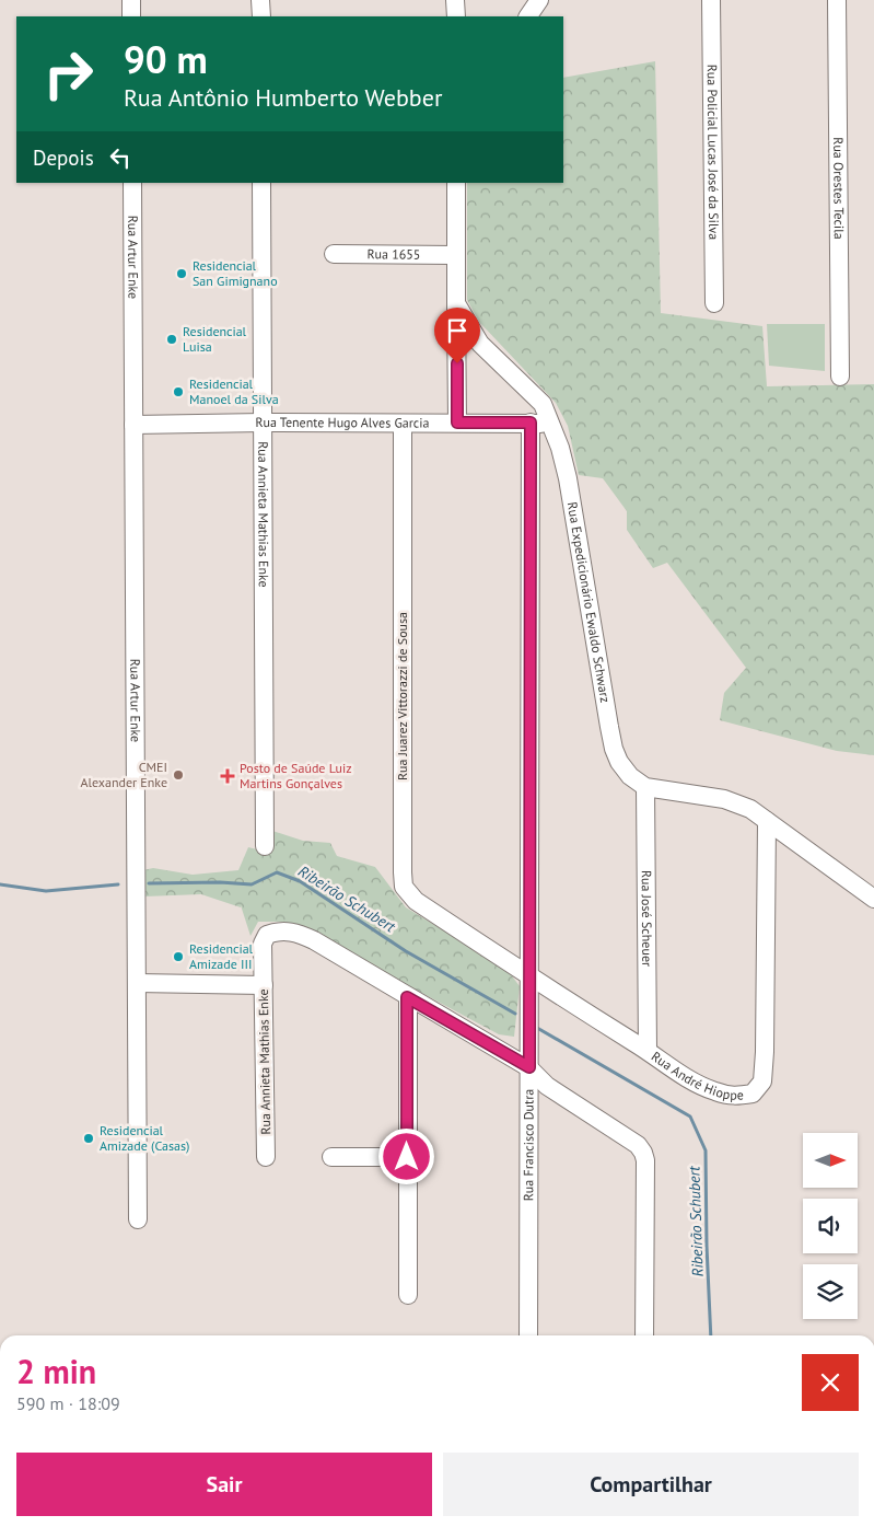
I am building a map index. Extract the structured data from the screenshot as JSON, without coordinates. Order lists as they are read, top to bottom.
{
  "streets": {
    "street": [
      "Rua Policial Lucas José da Silva",
      "Rua Orestes Tecila",
      "Rua 1655",
      "Rua Artur Enke",
      "Rua Tenente Hugo Alves Garcia",
      "Rua Annieta Mathias Enke",
      "Rua Expedicionário Ewaldo Schwarz",
      "Rua Juarez Vittorazzi de Sousa",
      "Rua José Scheuer",
      "Rua André Hioppe",
      "Rua Francisco Dutra"
    ]
  },
  "crossings": [
    ["Rua 1655", "Rua Expedicionário Ewaldo Schwarz"],
    ["Rua Artur Enke", "Rua Tenente Hugo Alves Garcia"],
    ["Rua Tenente Hugo Alves Garcia", "Rua Annieta Mathias Enke"],
    ["Rua Tenente Hugo Alves Garcia", "Rua Expedicionário Ewaldo Schwarz"],
    ["Rua Tenente Hugo Alves Garcia", "Rua Juarez Vittorazzi de Sousa"],
    ["Rua Tenente Hugo Alves Garcia", "Rua Francisco Dutra"],
    ["Rua Expedicionário Ewaldo Schwarz", "Rua José Scheuer"],
    ["Rua Juarez Vittorazzi de Sousa", "Rua André Hioppe"],
    ["Rua José Scheuer", "Rua André Hioppe"],
    ["Rua André Hioppe", "Rua Francisco Dutra"]
  ],
  "water": ["Ribeirão Schubert"],
  "places": {
    "other": [
      "Residencial San Gimignano",
      "Residencial Luisa",
      "Residencial Manoel da Silva",
      "CMEI Alexander Enke",
      "Residencial Amizade III",
      "Residencial Amizade (Casas)"
    ],
    "health": ["Posto de Saúde Luiz Martins Gonçalves"]
  },
  "north": "right",
  "page": {
    "turn": ["90 m", "Rua Antônio Humberto Webber"],
    "then": "Depois",
    "heading": ["2 min", "590 m · 18:09"],
    "buttons": ["Sair", "Compartilhar"]
  }
}
